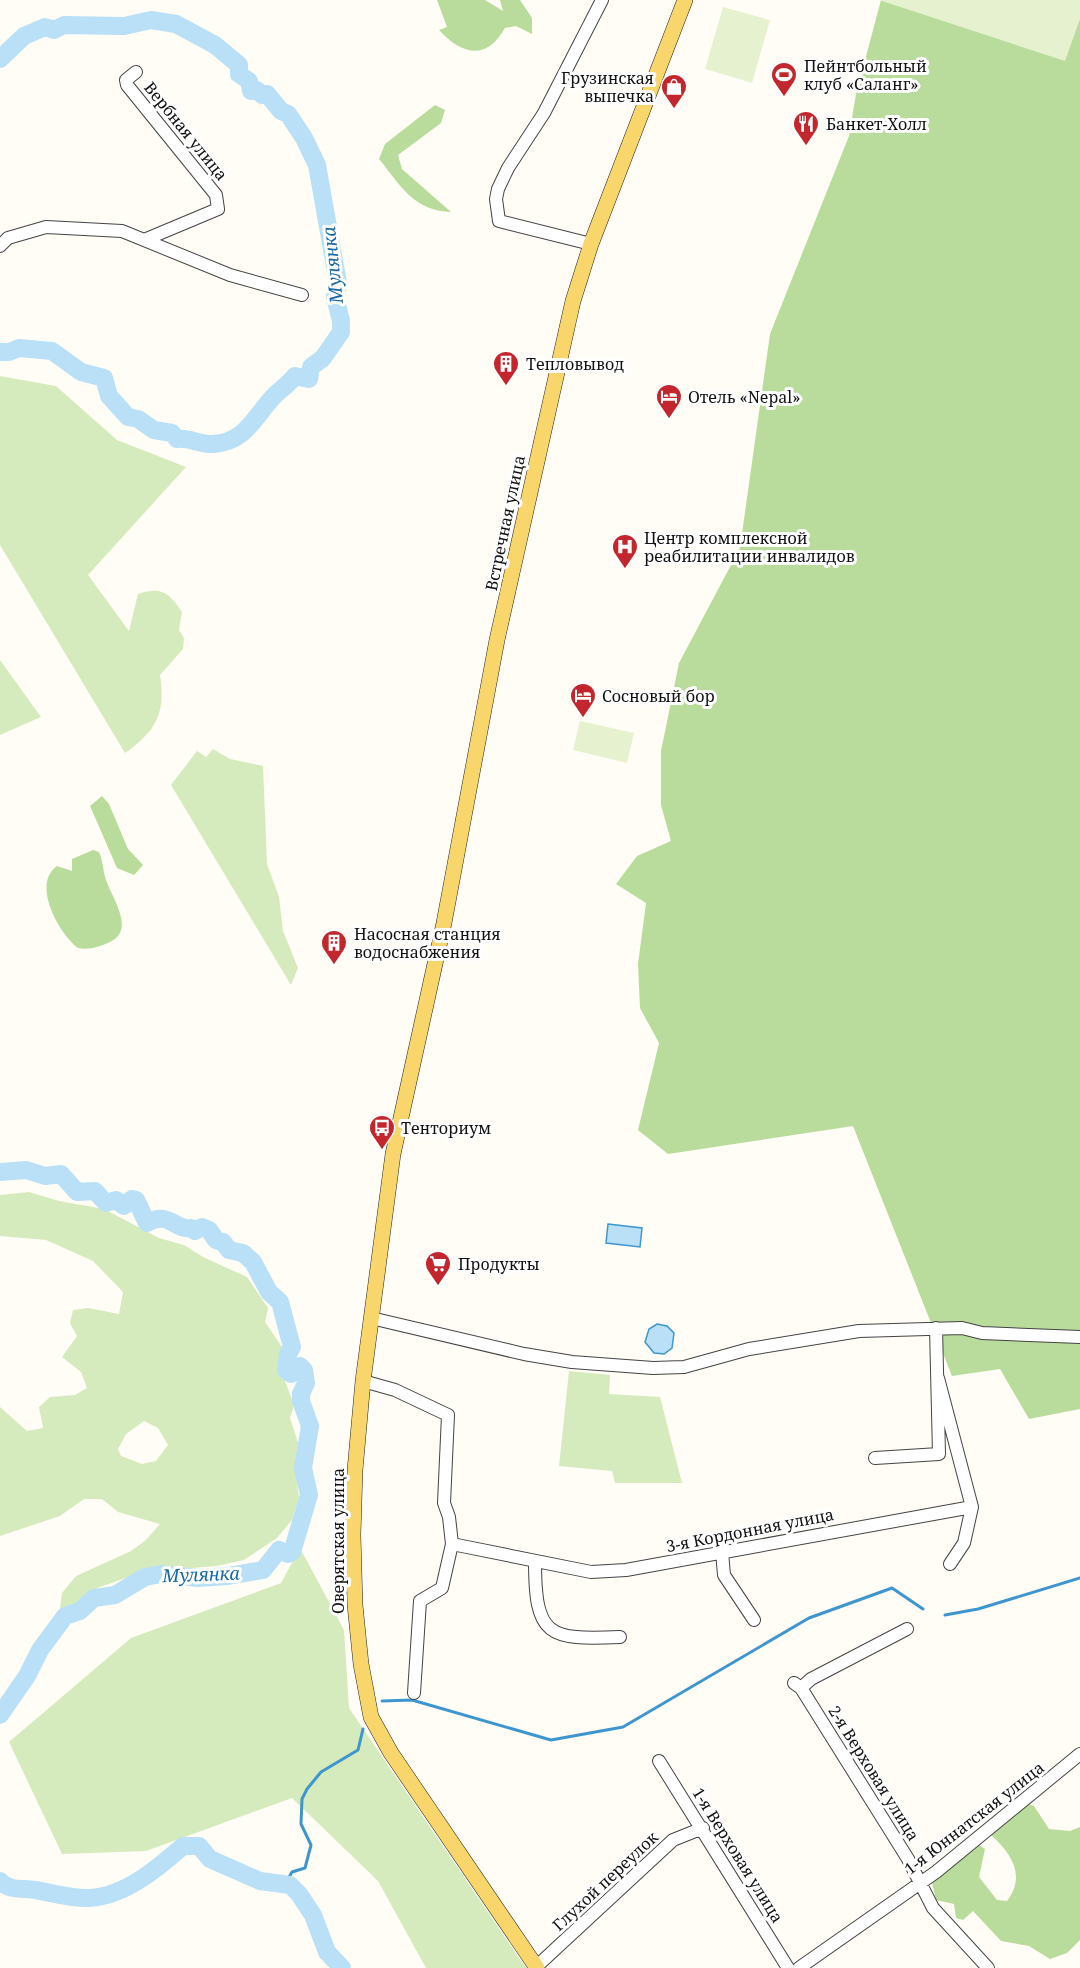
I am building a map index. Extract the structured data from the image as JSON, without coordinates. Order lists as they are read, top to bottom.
{
  "streets": {
    "main road": ["Встречная улица", "Оверятская улица"],
    "street": [
      "Вербная улица",
      "3-я Кордонная улица",
      "2-я Верховая улица",
      "1-я Юннатская улица",
      "1-я Верховая улица",
      "Глухой переулок"
    ]
  },
  "crossings": [
    ["Встречная улица", "Оверятская улица"],
    ["Оверятская улица", "Глухой переулок"],
    ["2-я Верховая улица", "1-я Юннатская улица"],
    ["1-я Верховая улица", "Глухой переулок"]
  ],
  "water": ["Мулянка"],
  "places": {
    "sports": ["Пейнтбольный клуб «Саланг»"],
    "shop": ["Грузинская выпечка"],
    "restaurant": ["Банкет-Холл"],
    "building": ["Тепловывод", "Насосная станция водоснабжения"],
    "hotel": ["Отель «Nepal»", "Сосновый бор"],
    "hospital": ["Центр комплексной реабилитации инвалидов"],
    "bus stop": ["Тенториум"],
    "supermarket": ["Пpoдукты"]
  }
}
